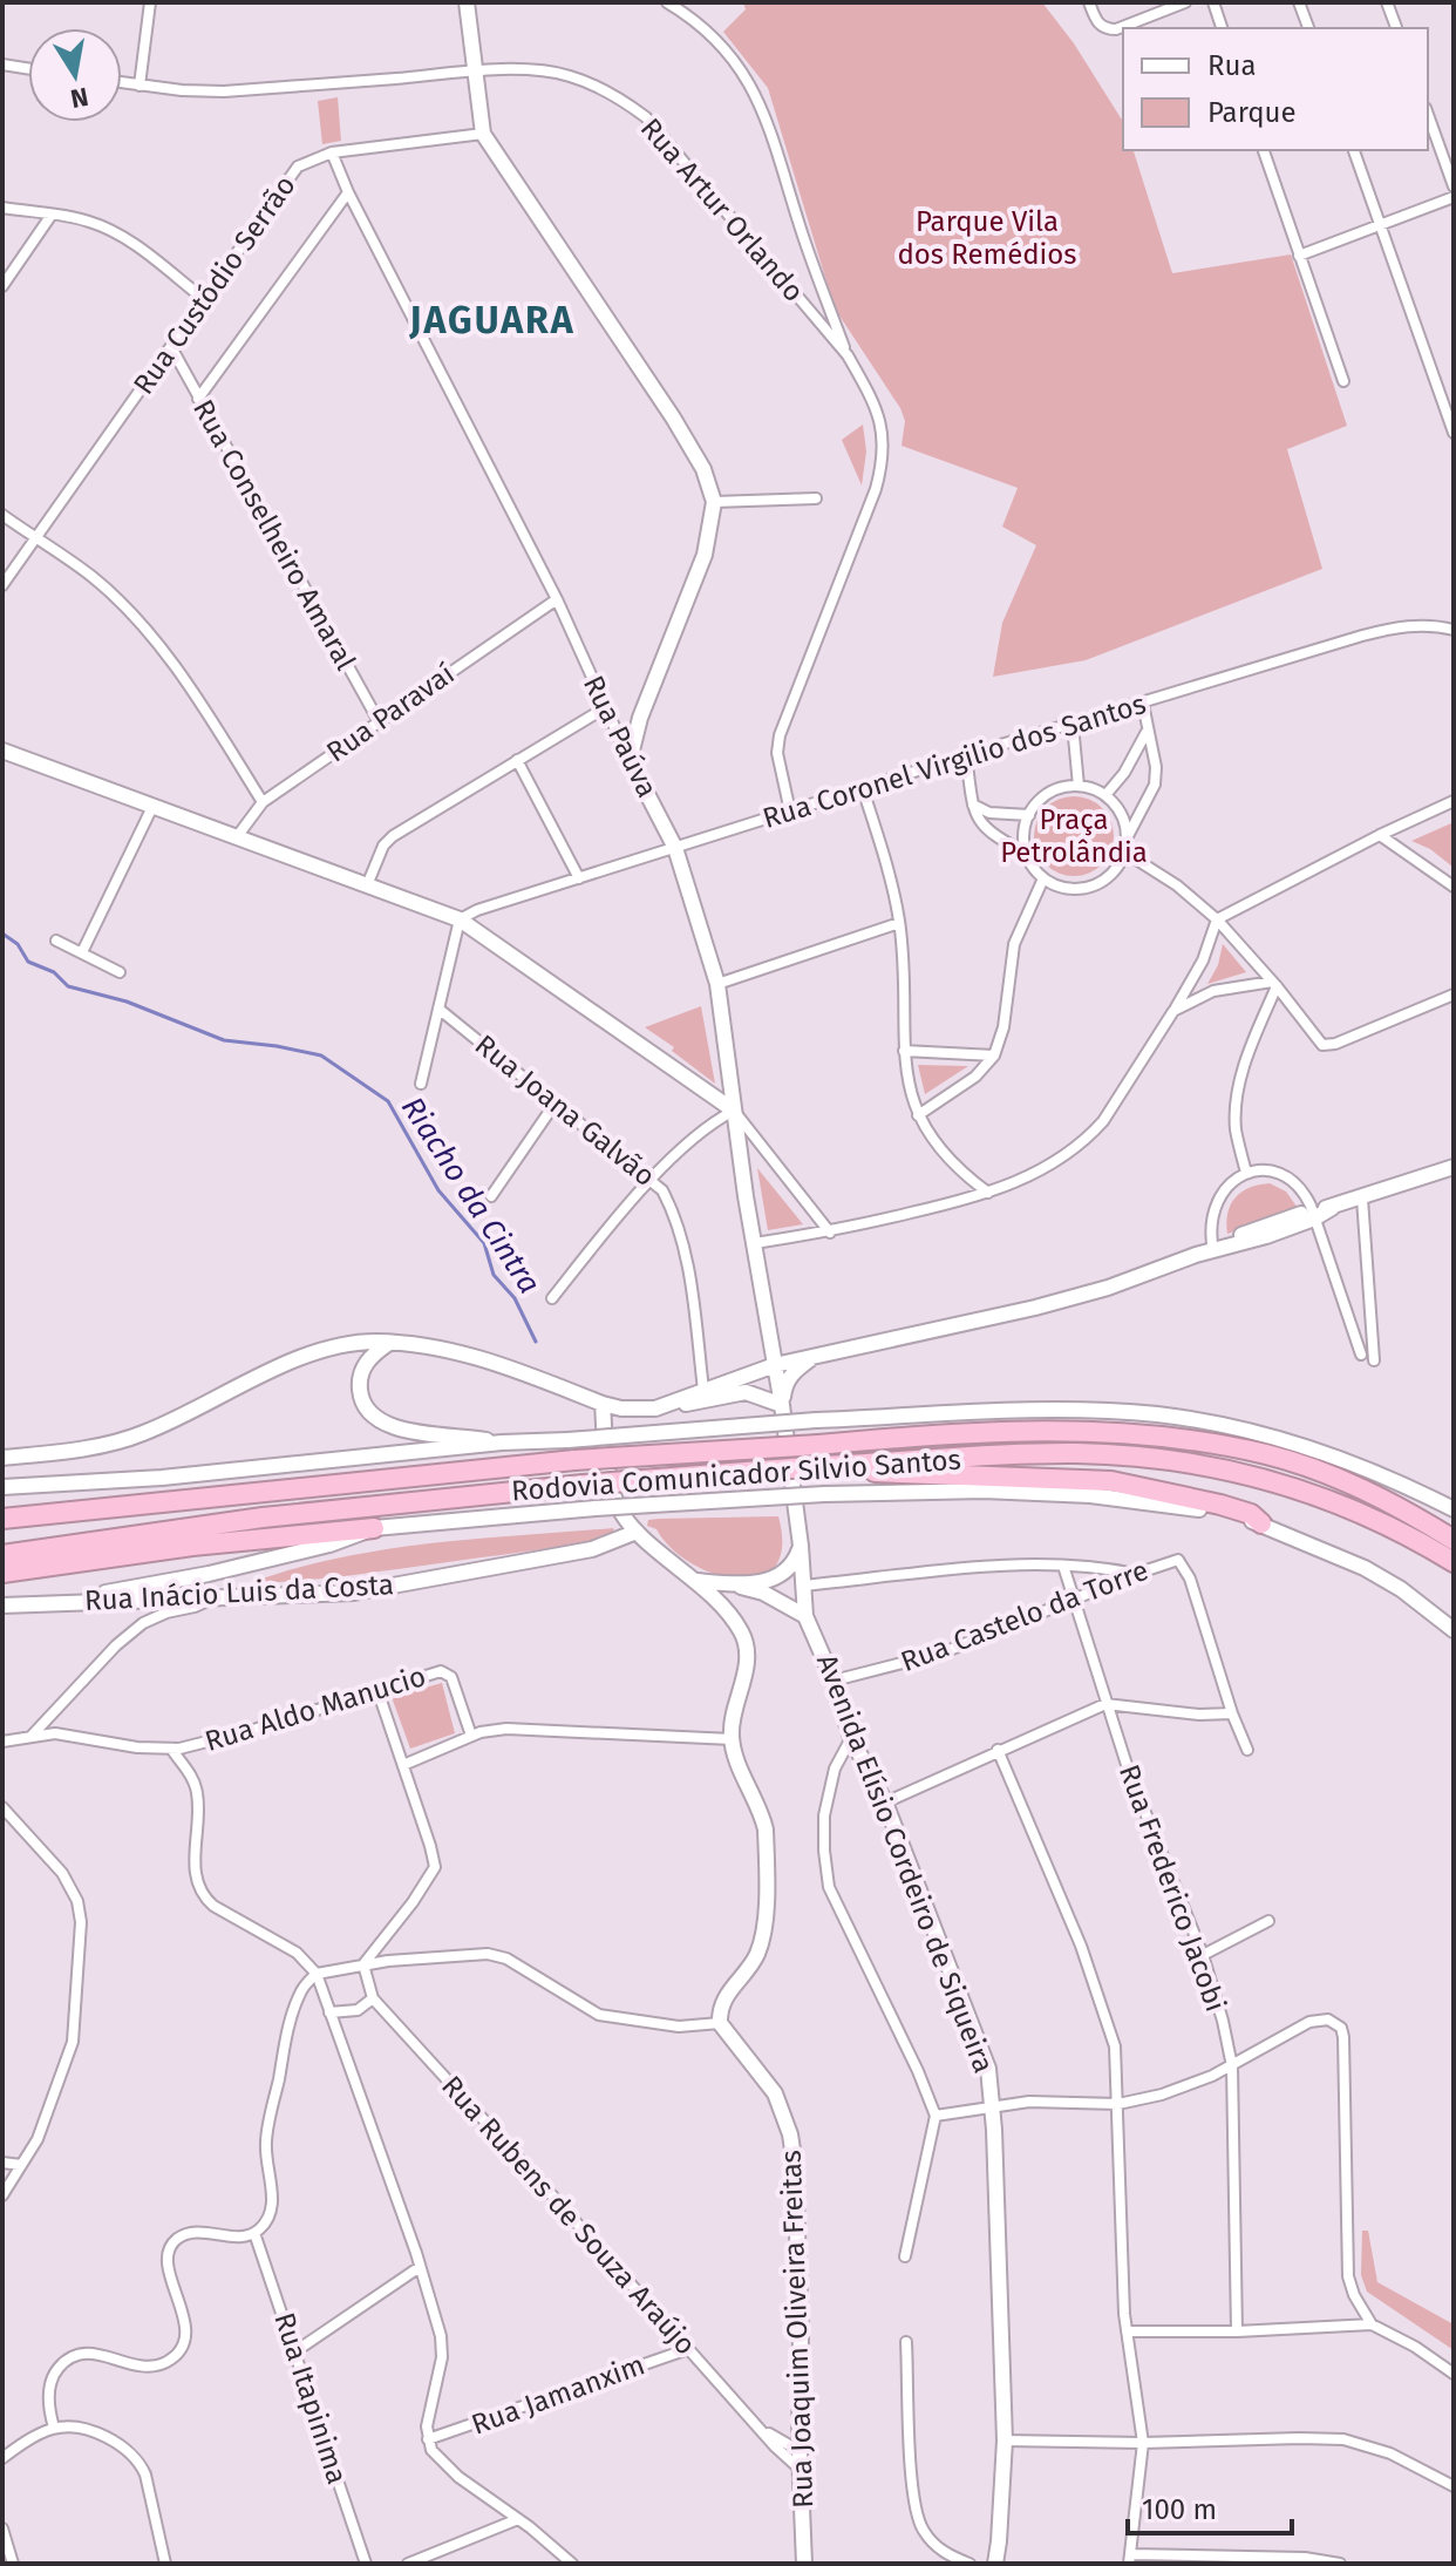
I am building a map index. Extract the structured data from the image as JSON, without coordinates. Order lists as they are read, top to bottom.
{
  "streets": {
    "highway": ["Rodovia Comunicador Silvio Santos"],
    "main road": [
      "Rua Paúva",
      "Rua Inácio Luis da Costa",
      "Avenida Elísio Cordeiro de Siqueira",
      "Rua Joaquim Oliveira Freitas"
    ],
    "street": [
      "Rua Artur Orlando",
      "Rua Custódio Serrão",
      "Rua Conselheiro Amaral",
      "Rua Paravaí",
      "Rua Coronel Virgilio dos Santos",
      "Rua Joana Galvão",
      "Rua Castelo da Torre",
      "Rua Aldo Manucio",
      "Rua Frederico Jacobi",
      "Rua Rubens de Souza Araújo",
      "Rua Jamanxim",
      "Rua Itapinima"
    ]
  },
  "crossings": [
    ["Rua Artur Orlando", "Rua Coronel Virgilio dos Santos"],
    ["Rua Custódio Serrão", "Rua Conselheiro Amaral"],
    ["Rua Custódio Serrão", "Rua Paúva"],
    ["Rua Conselheiro Amaral", "Rua Paravaí"],
    ["Rua Paravaí", "Rua Paúva"],
    ["Rua Paúva", "Rua Coronel Virgilio dos Santos"],
    ["Rua Paúva", "Avenida Elísio Cordeiro de Siqueira"],
    ["Rua Castelo da Torre", "Avenida Elísio Cordeiro de Siqueira"],
    ["Rua Castelo da Torre", "Rua Frederico Jacobi"],
    ["Rua Rubens de Souza Araújo", "Rua Joaquim Oliveira Freitas"],
    ["Rua Rubens de Souza Araújo", "Rua Jamanxim"]
  ],
  "districts": ["JAGUARA"],
  "water": ["Riacho da Cintra"],
  "parks": ["Parque Vila dos Remédios", "Praça Petrolândia"],
  "legend": ["Rua", "Parque"],
  "scale_bar": "100 m",
  "north": "bottom"
}
